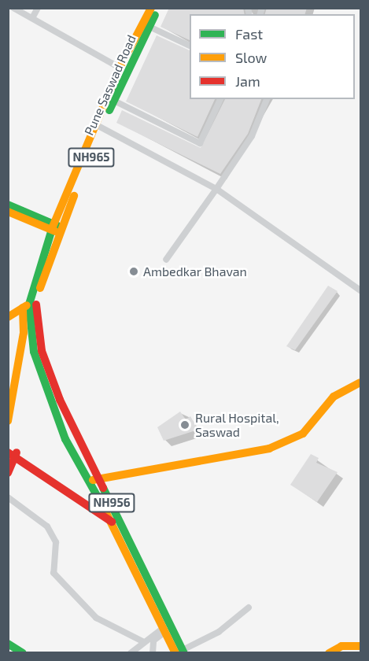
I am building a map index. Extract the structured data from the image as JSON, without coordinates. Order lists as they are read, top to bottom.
{
  "streets": {
    "main road": ["Pune Saswad Road", "NH956"]
  },
  "places": ["Ambedkar Bhavan", "Rural Hospital, Saswad"],
  "legend": ["Fast", "Slow", "Jam"]
}
